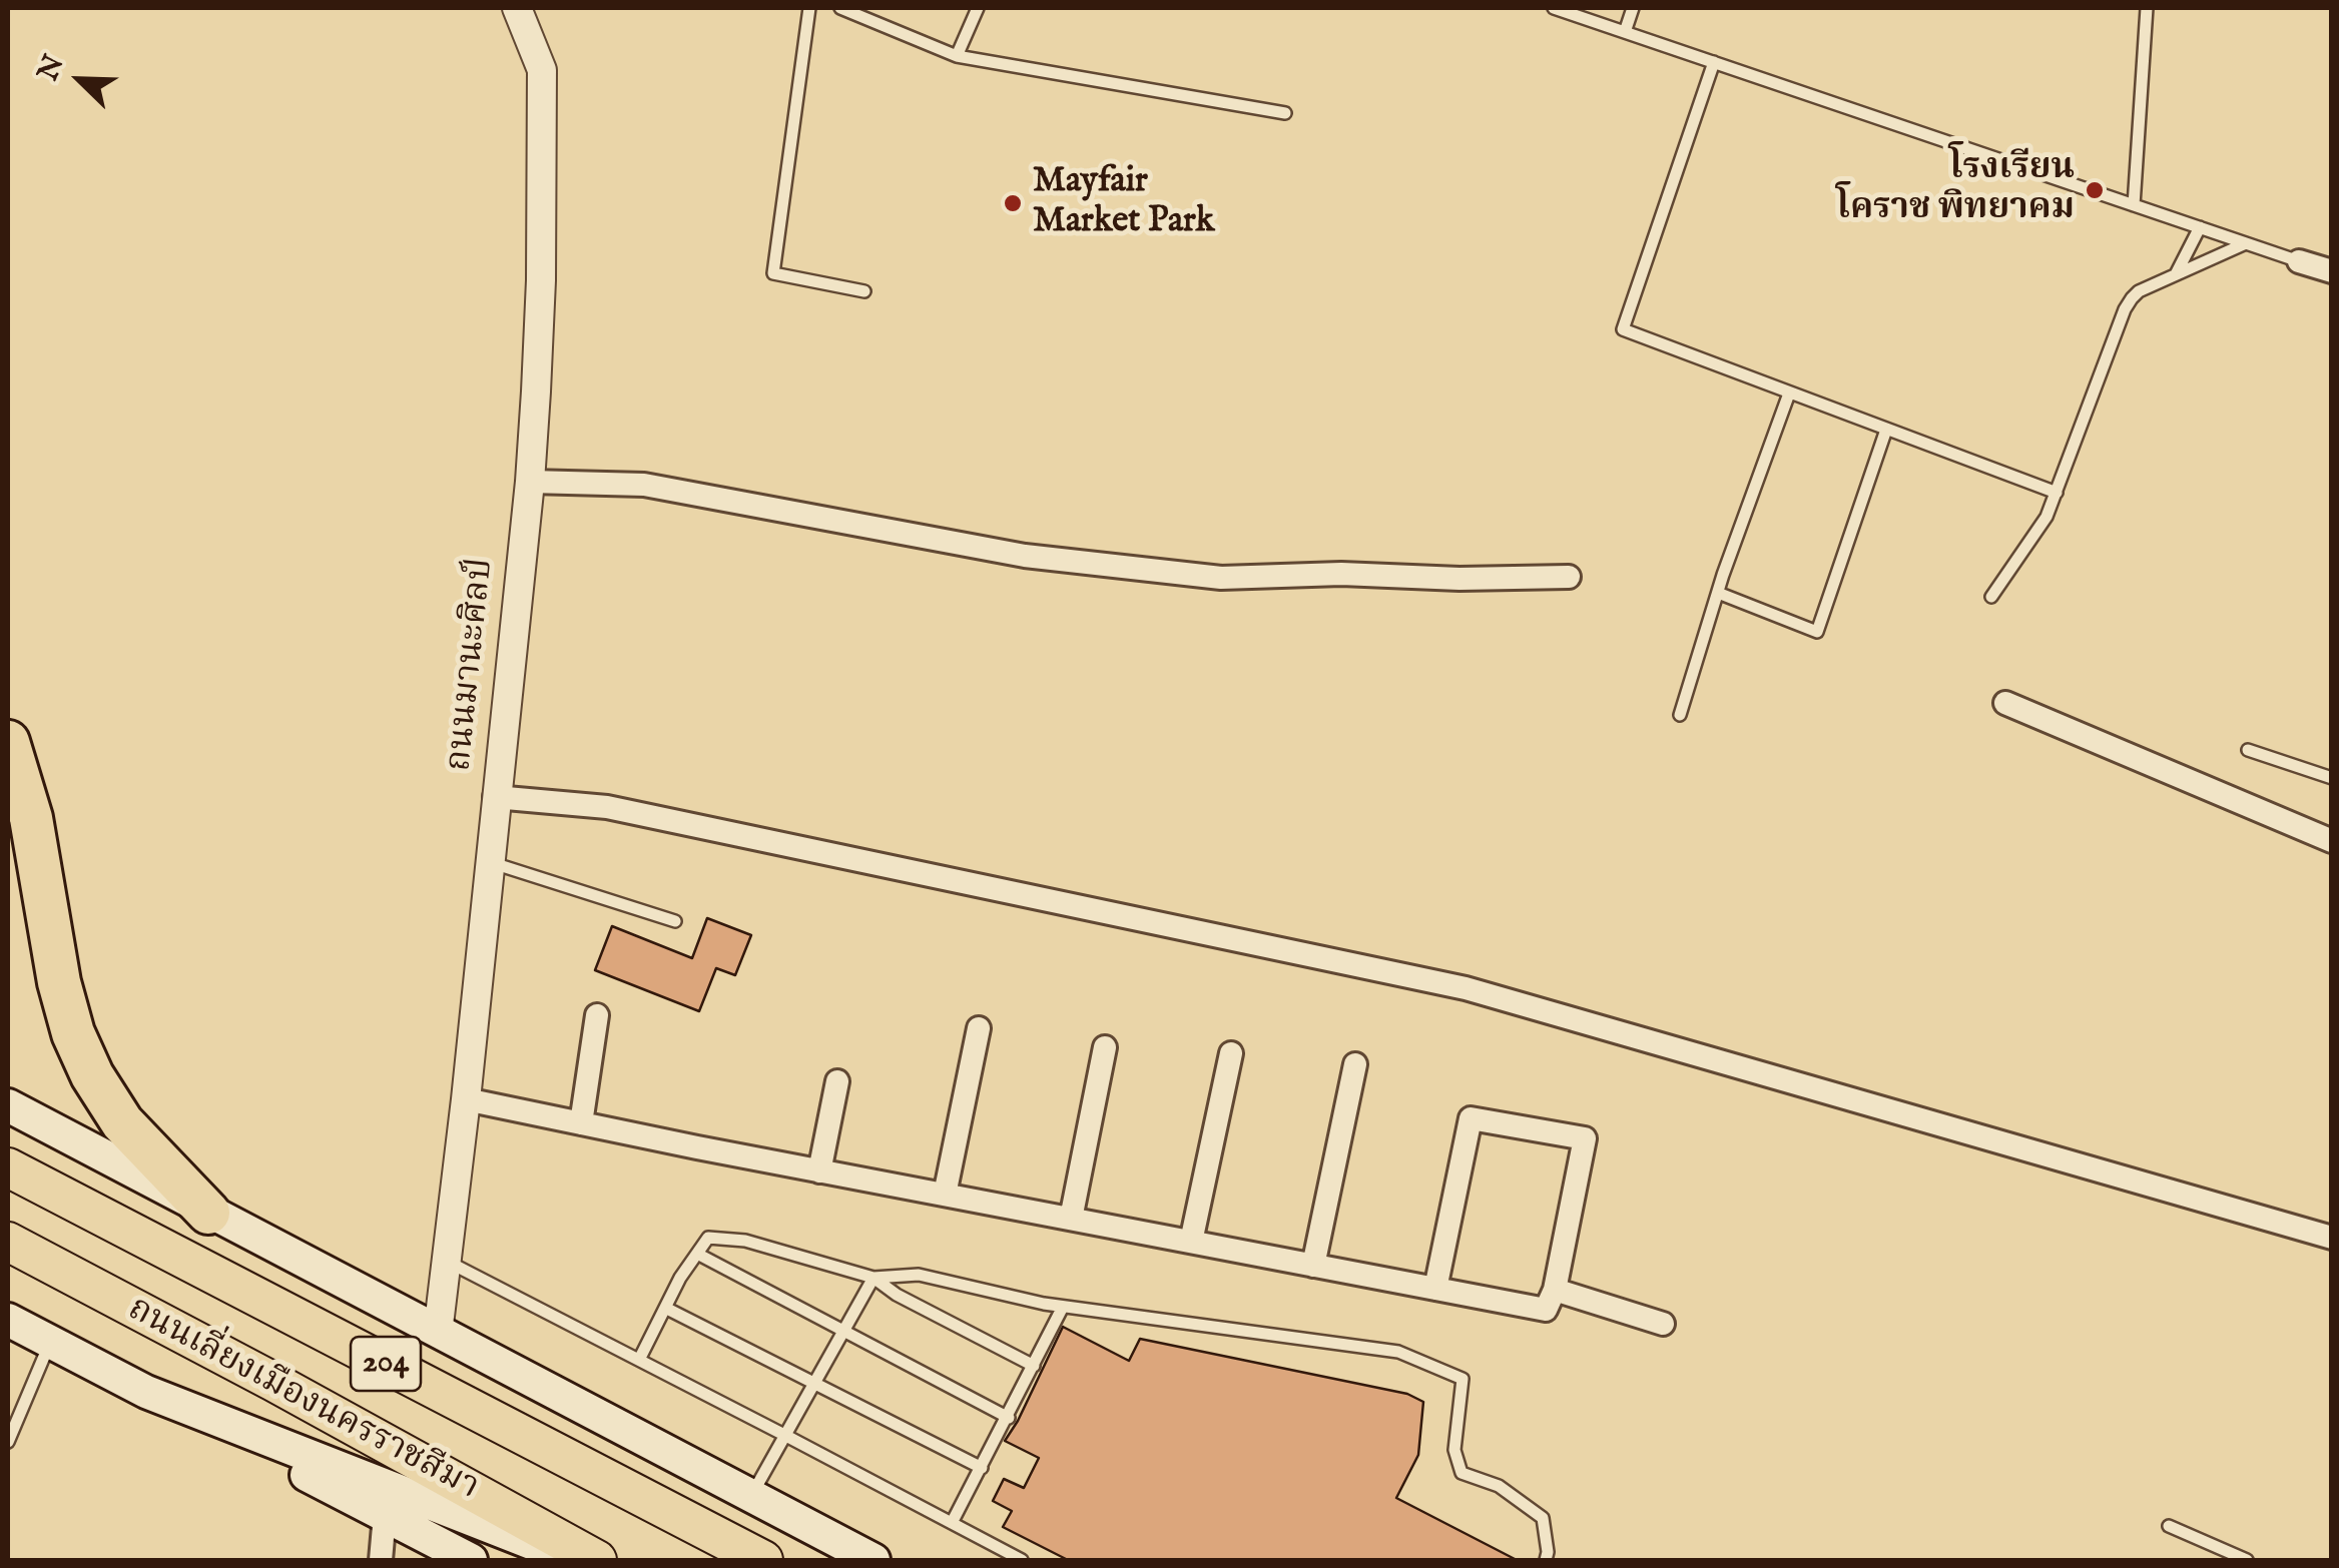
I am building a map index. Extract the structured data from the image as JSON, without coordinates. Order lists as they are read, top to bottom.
{
  "streets": {
    "highway": ["204", "ถนนเลี่ยงเมืองนครราชสีมา"],
    "street": ["ถนนมานะศิลป์"]
  },
  "places": ["โรงเรียน โคราช พิทยาคม", "Mayfair Market Park"],
  "north": "top left"
}
